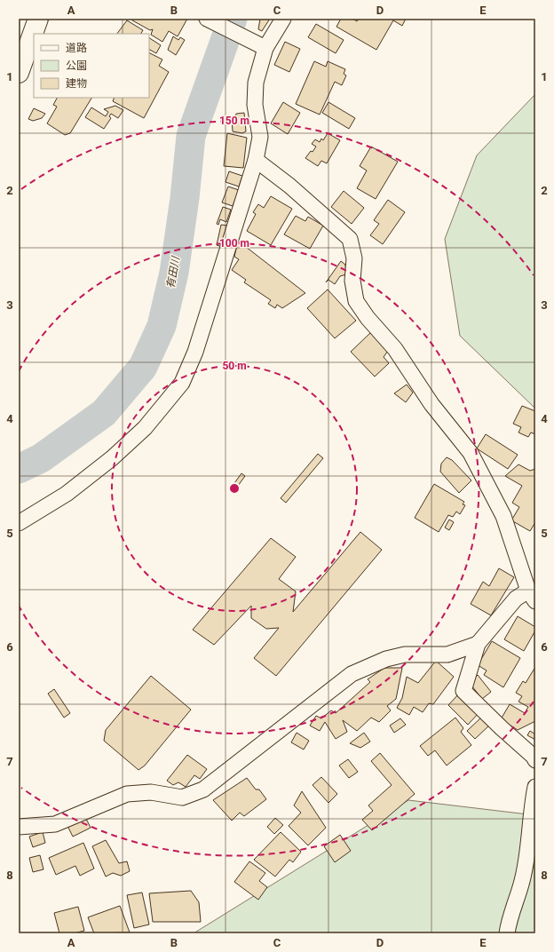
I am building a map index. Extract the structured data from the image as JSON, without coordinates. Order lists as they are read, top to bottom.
{
  "water": ["有田川"],
  "legend": ["道路", "公園", "建物"],
  "grid": {
    "columns": [
      "A",
      "B",
      "C",
      "D",
      "E"
    ],
    "rows": [
      "1",
      "2",
      "3",
      "4",
      "5",
      "6",
      "7",
      "8"
    ]
  },
  "rings": ["150 m", "100 m", "50 m"]
}
